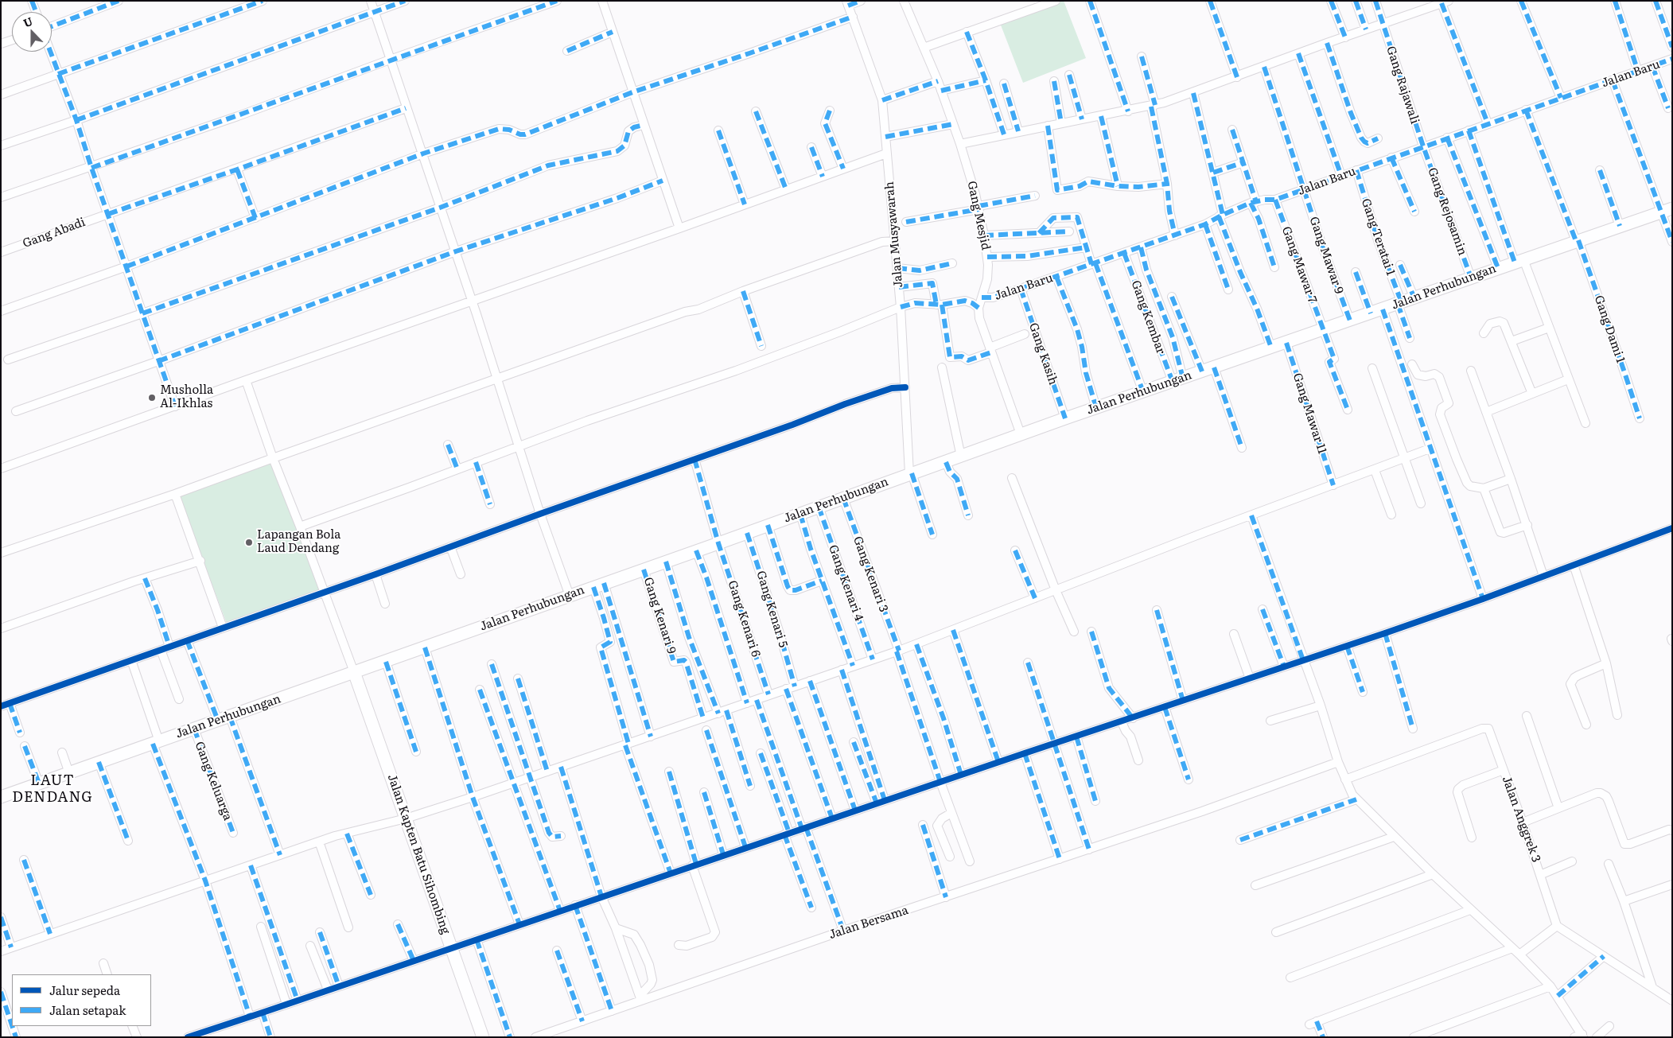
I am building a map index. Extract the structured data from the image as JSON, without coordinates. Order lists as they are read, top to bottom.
{
  "streets": {
    "main road": ["Jalan Perhubungan", "Jalan Kapten Batu Sihombing"],
    "street": [
      "Jalan Baru",
      "Gang Rajawali",
      "Gang Rejosamin",
      "Gang Mesjid",
      "Gang Abadi",
      "Jalan Musyawarah",
      "Gang Teratai 1",
      "Gang Mawar 9",
      "Gang Mawar 7",
      "Gang Kembar",
      "Gang Dami 1",
      "Gang Kasih",
      "Gang Mawar 11",
      "Gang Kenari 3",
      "Gang Kenari 4",
      "Gang Kenari 5",
      "Gang Kenari 9",
      "Gang Kenari 6",
      "Gang Keluarga",
      "Jalan Anggrek 3",
      "Jalan Bersama"
    ]
  },
  "crossings": [
    ["Jalan Baru", "Gang Rajawali"],
    ["Jalan Baru", "Gang Rejosamin"],
    ["Jalan Baru", "Gang Mesjid"],
    ["Jalan Baru", "Gang Teratai 1"],
    ["Jalan Baru", "Gang Mawar 9"],
    ["Jalan Baru", "Gang Mawar 7"],
    ["Jalan Baru", "Gang Kembar"],
    ["Jalan Baru", "Gang Dami 1"],
    ["Jalan Baru", "Gang Kasih"],
    ["Gang Rajawali", "Gang Rejosamin"],
    ["Gang Rejosamin", "Jalan Perhubungan"],
    ["Gang Mesjid", "Jalan Perhubungan"],
    ["Jalan Musyawarah", "Jalan Perhubungan"],
    ["Gang Teratai 1", "Jalan Perhubungan"],
    ["Gang Mawar 9", "Jalan Perhubungan"],
    ["Gang Mawar 7", "Jalan Perhubungan"],
    ["Jalan Perhubungan", "Gang Kembar"],
    ["Jalan Perhubungan", "Gang Dami 1"],
    ["Jalan Perhubungan", "Gang Kasih"],
    ["Jalan Perhubungan", "Gang Mawar 11"],
    ["Jalan Perhubungan", "Gang Kenari 3"],
    ["Jalan Perhubungan", "Gang Kenari 4"],
    ["Jalan Perhubungan", "Gang Kenari 5"],
    ["Jalan Perhubungan", "Gang Kenari 9"],
    ["Jalan Perhubungan", "Gang Kenari 6"],
    ["Jalan Perhubungan", "Gang Keluarga"],
    ["Jalan Perhubungan", "Jalan Kapten Batu Sihombing"]
  ],
  "districts": ["LAUT DENDANG"],
  "places": ["Musholla Al-Ikhlas", "Lapangan Bola Laud Dendang"],
  "legend": ["Jalur sepeda", "Jalan setapak"],
  "north": "top"
}
